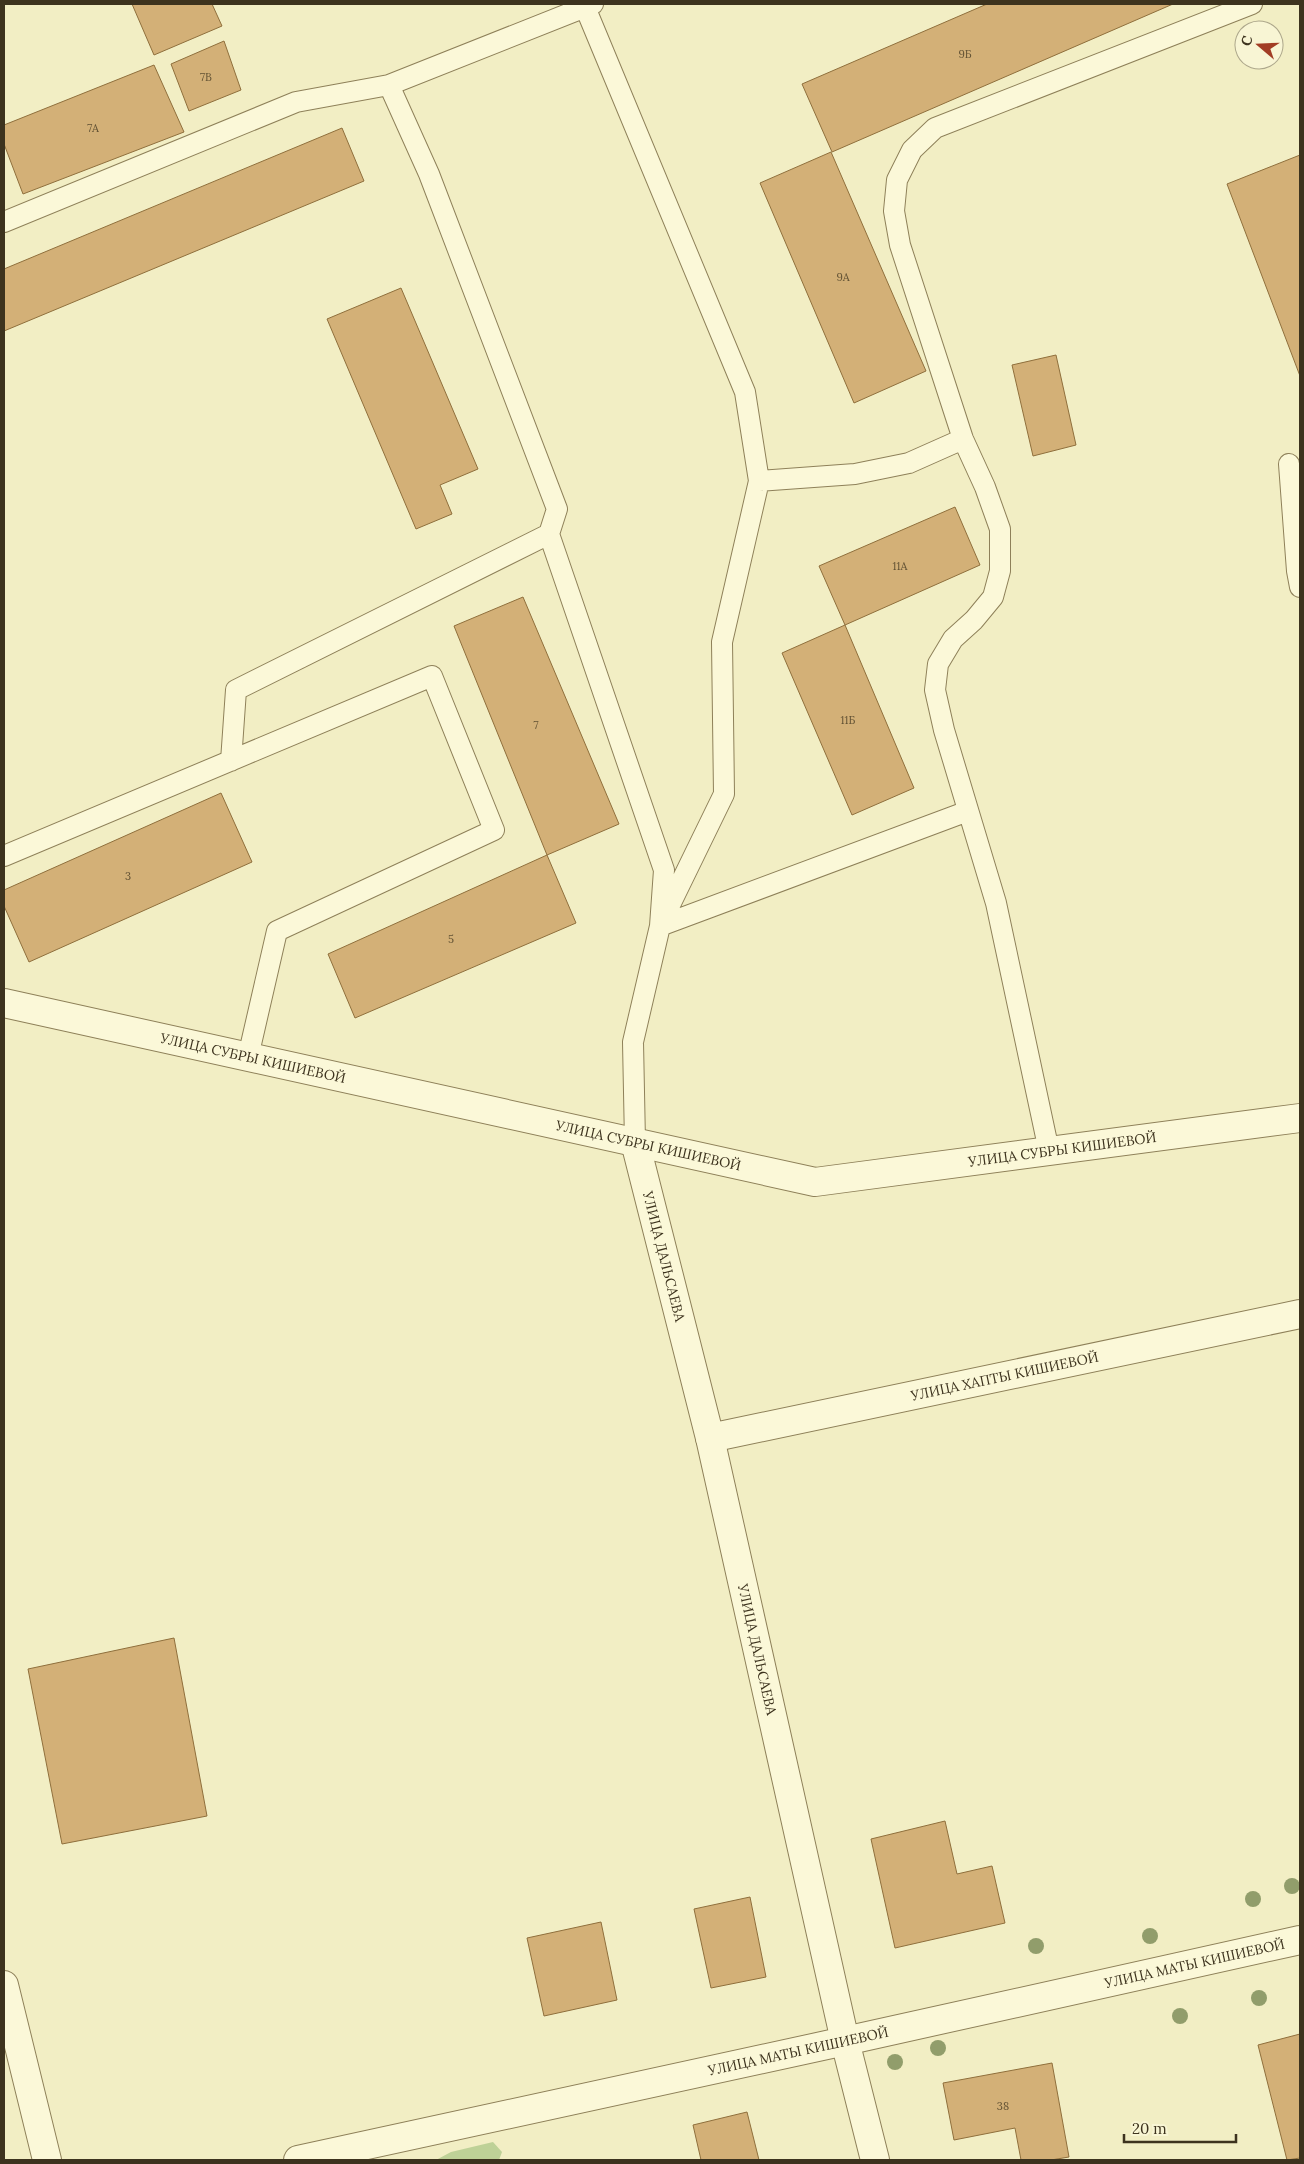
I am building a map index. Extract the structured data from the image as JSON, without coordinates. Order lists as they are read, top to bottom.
{
  "streets": {
    "street": [
      "УЛИЦА СУБРЫ КИШИЕВОЙ",
      "УЛИЦА ДАЛЬСАЕВА",
      "УЛИЦА ХАПТЫ КИШИЕВОЙ",
      "УЛИЦА МАТЫ КИШИЕВОЙ"
    ]
  },
  "crossings": [
    ["УЛИЦА СУБРЫ КИШИЕВОЙ", "УЛИЦА ДАЛЬСАЕВА"],
    ["УЛИЦА ДАЛЬСАЕВА", "УЛИЦА ХАПТЫ КИШИЕВОЙ"],
    ["УЛИЦА ДАЛЬСАЕВА", "УЛИЦА МАТЫ КИШИЕВОЙ"]
  ],
  "house_numbers": [
    "9Б",
    "7В",
    "7А",
    "9А",
    "11А",
    "11Б",
    "7",
    "3",
    "5",
    "38"
  ],
  "scale_bar": "20 m",
  "north": "left"
}
